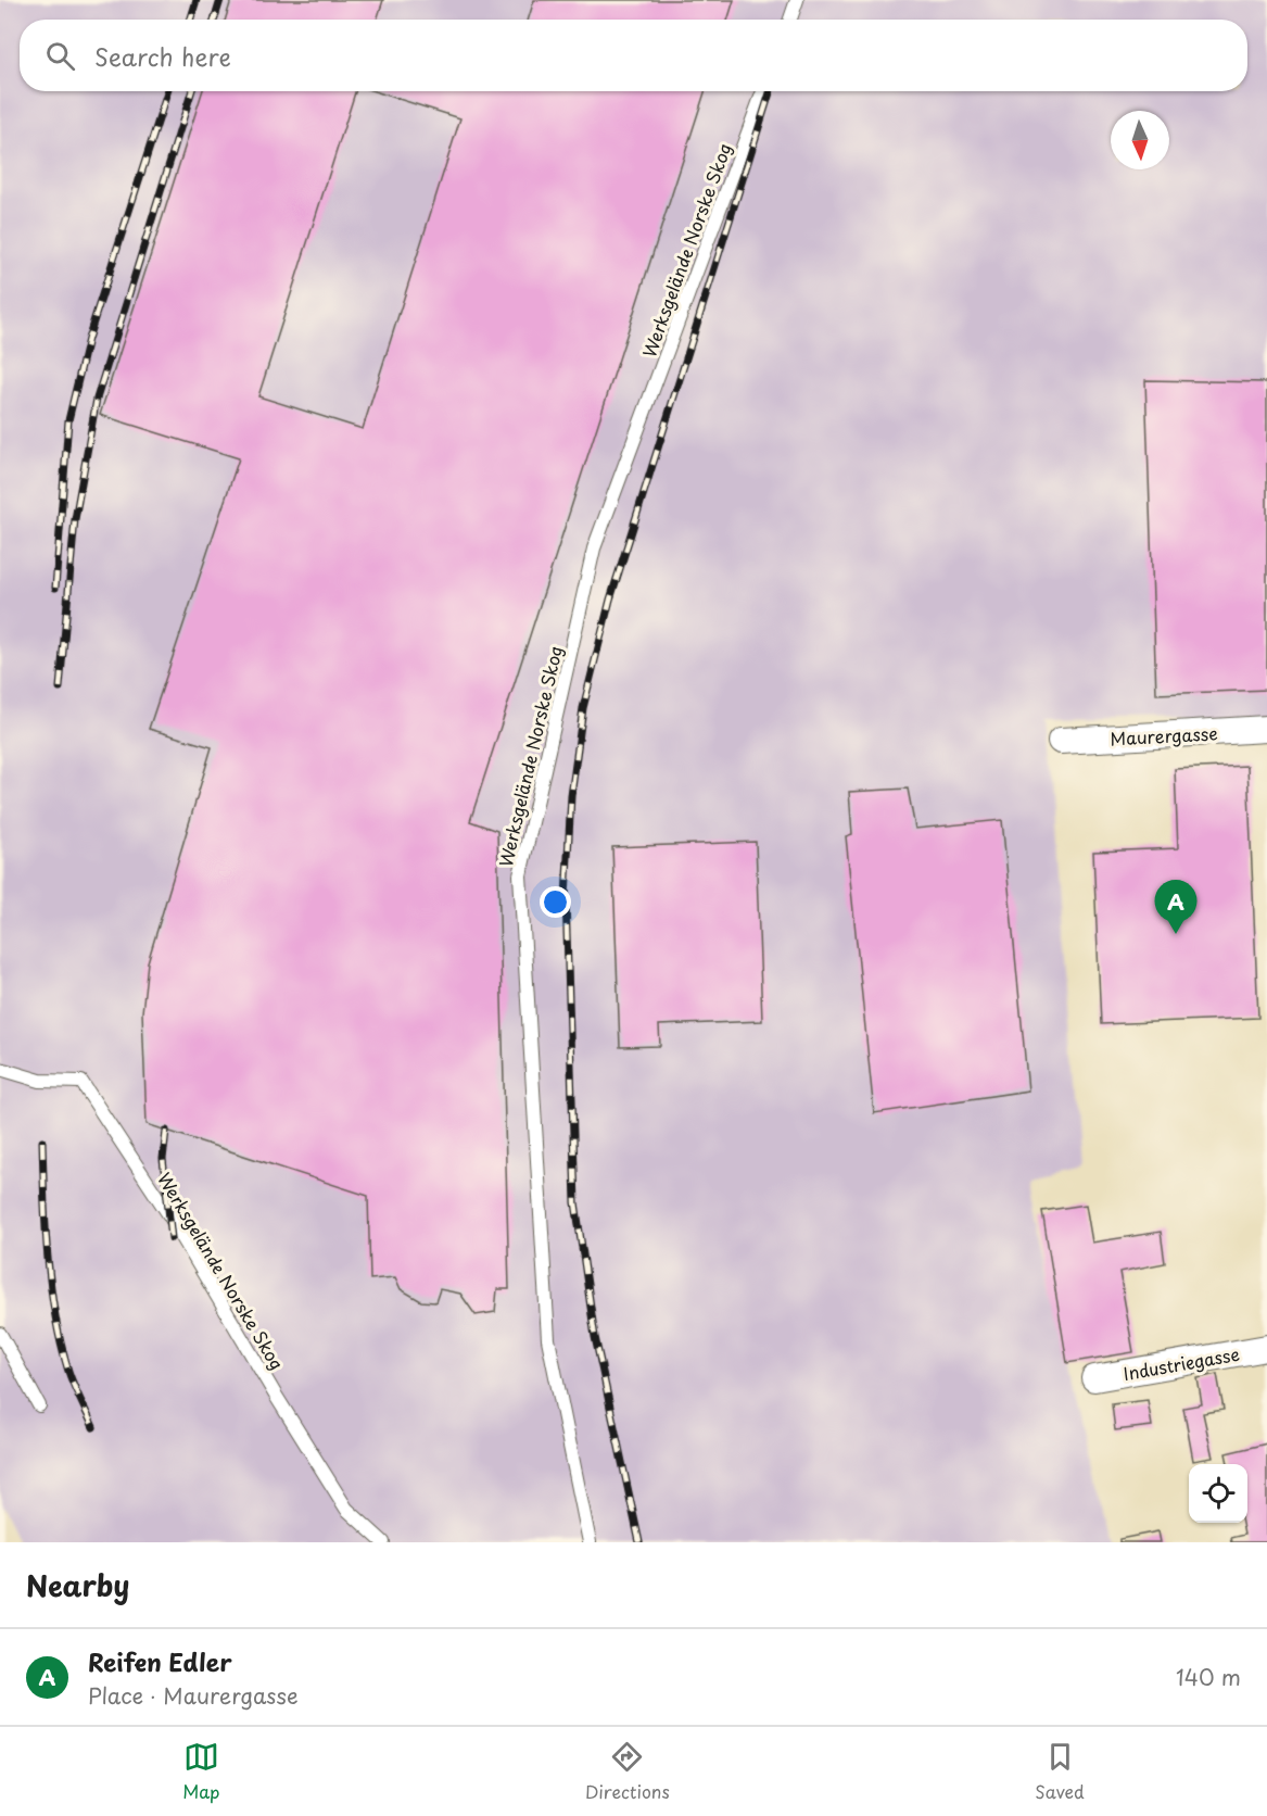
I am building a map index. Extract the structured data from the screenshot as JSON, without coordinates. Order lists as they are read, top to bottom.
{
  "streets": {
    "street": ["Maurergasse", "Industriegasse"],
    "lane": ["Werksgelände Norske Skog"]
  },
  "north": "bottom",
  "page": {
    "search": "Search here",
    "pins": "A",
    "heading": "Nearby",
    "list": [
      {
        "mark": "A",
        "name": "Reifen Edler",
        "note": "Place · Maurergasse",
        "value": "140 m"
      }
    ],
    "nav": ["Map", "Directions", "Saved"]
  }
}
